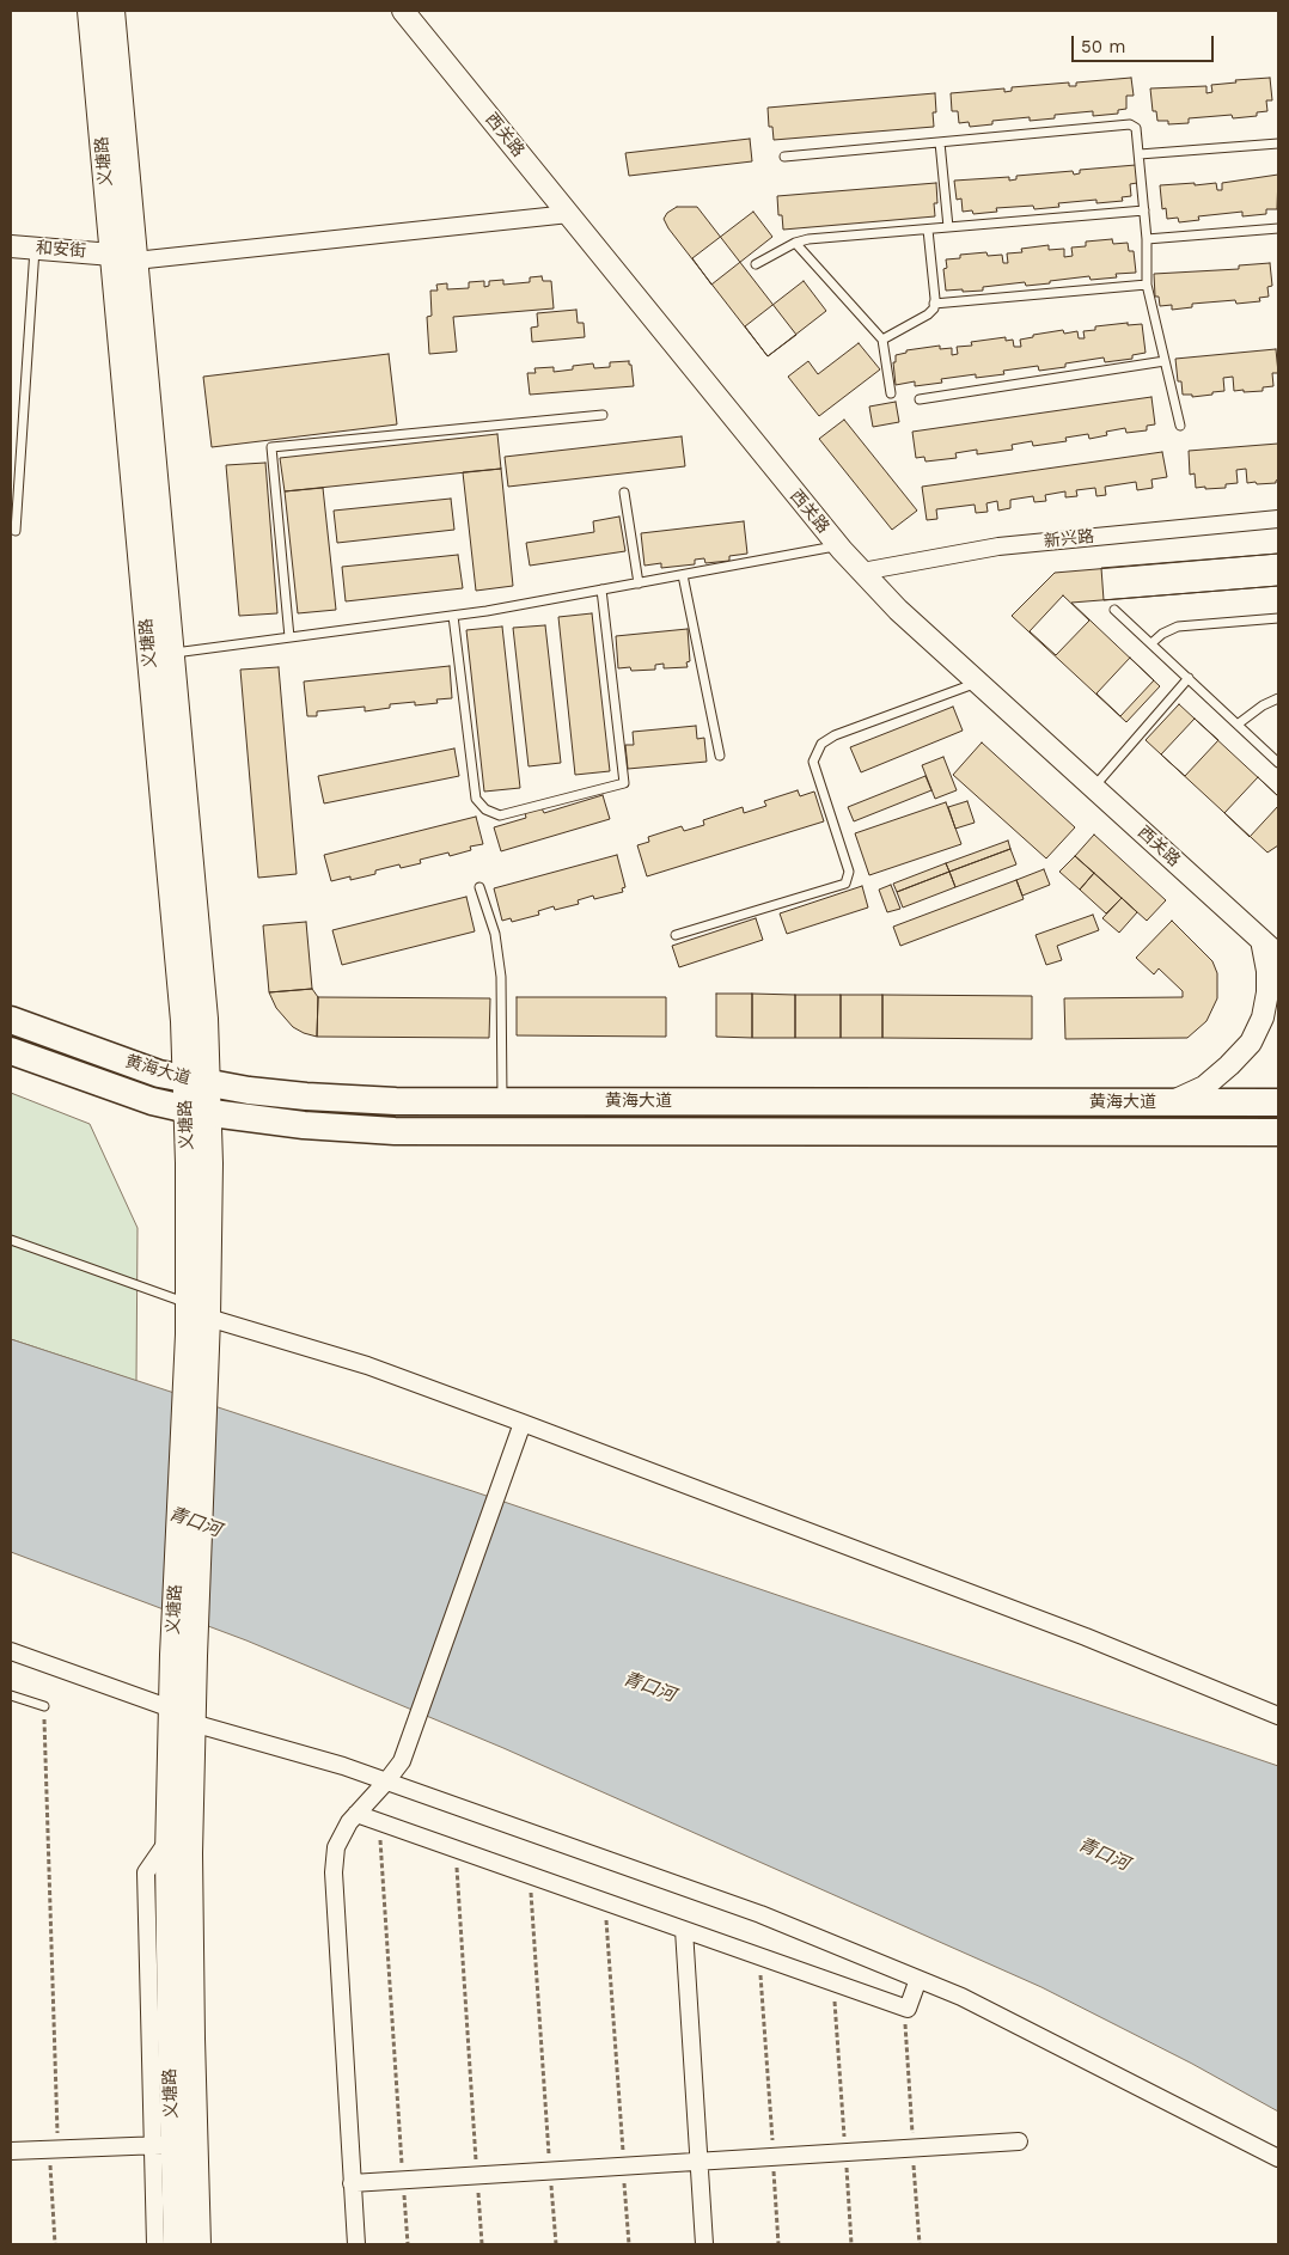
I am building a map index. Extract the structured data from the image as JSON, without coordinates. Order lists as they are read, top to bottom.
{
  "streets": {
    "main road": ["义塘路", "黄海大道"],
    "street": ["西关路", "和安街", "新兴路"]
  },
  "crossings": [
    ["西关路", "新兴路"],
    ["义塘路", "和安街"],
    ["义塘路", "黄海大道"]
  ],
  "water": ["青口河"],
  "scale_bar": "50 m"
}
